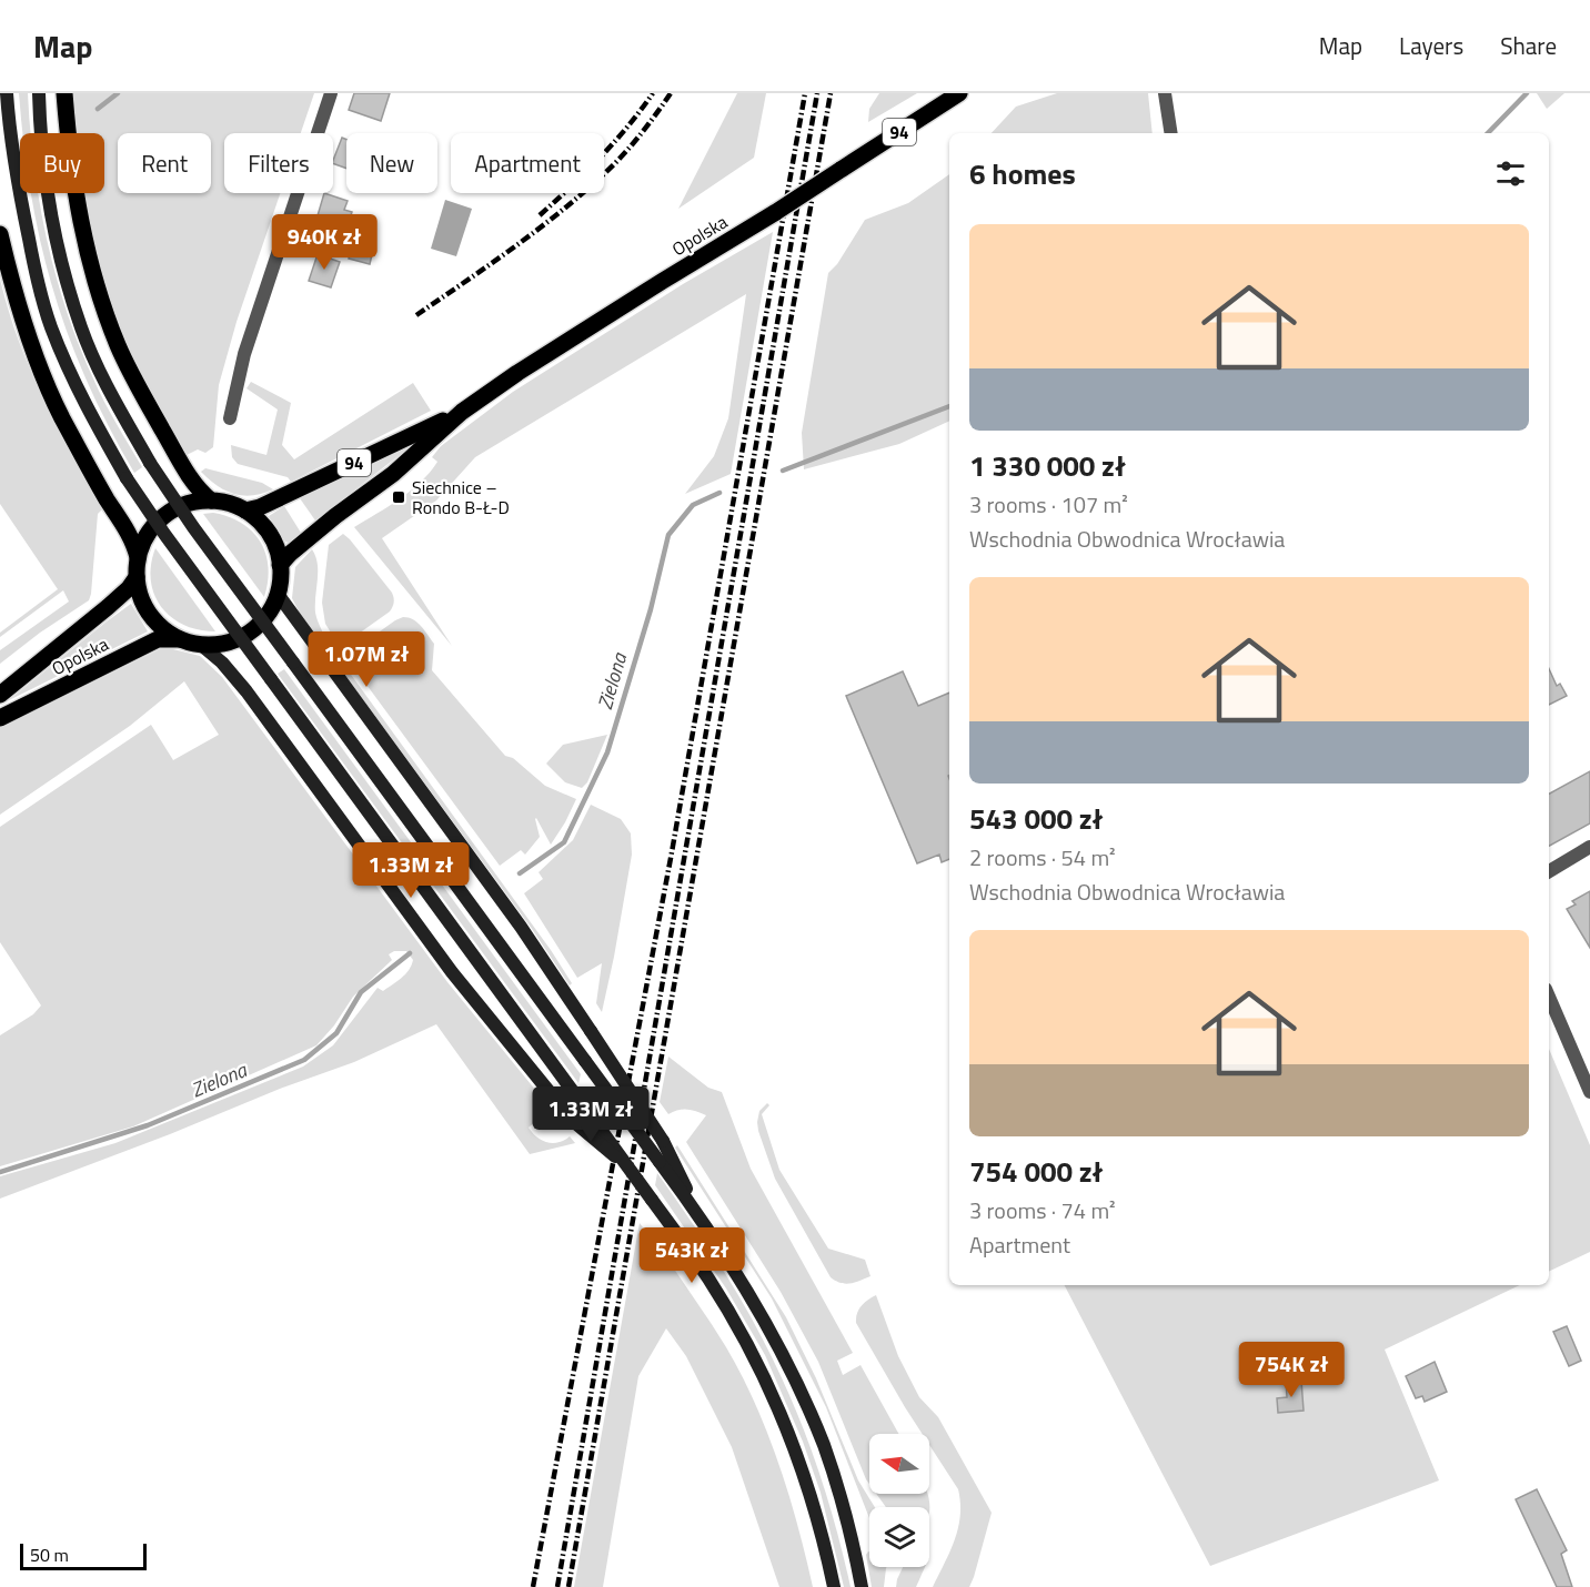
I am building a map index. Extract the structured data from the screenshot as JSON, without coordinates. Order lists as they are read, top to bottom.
{
  "streets": {
    "main road": ["94", "Opolska"]
  },
  "water": ["Zielona"],
  "places": {
    "transit": ["Siechnice – Rondo B-Ł-D"]
  },
  "scale_bar": "50 m",
  "north": "left",
  "page": {
    "header": "Map",
    "nav": ["Map", "Layers", "Share"],
    "chip": [
      "Buy",
      "Rent",
      "Filters",
      "New",
      "Apartment"
    ],
    "heading": "6 homes",
    "list": [
      {
        "name": "1 330 000 zł",
        "note": "3 rooms · 107 m² · Wschodnia Obwodnica Wrocławia"
      },
      {
        "name": "543 000 zł",
        "note": "2 rooms · 54 m² · Wschodnia Obwodnica Wrocławia"
      },
      {
        "name": "754 000 zł",
        "note": "3 rooms · 74 m² · Apartment"
      }
    ],
    "price": [
      "940K zł",
      "1.07M zł",
      "1.33M zł",
      "1.33M zł",
      "543K zł",
      "754K zł"
    ],
    "scale": "50 m"
  }
}
